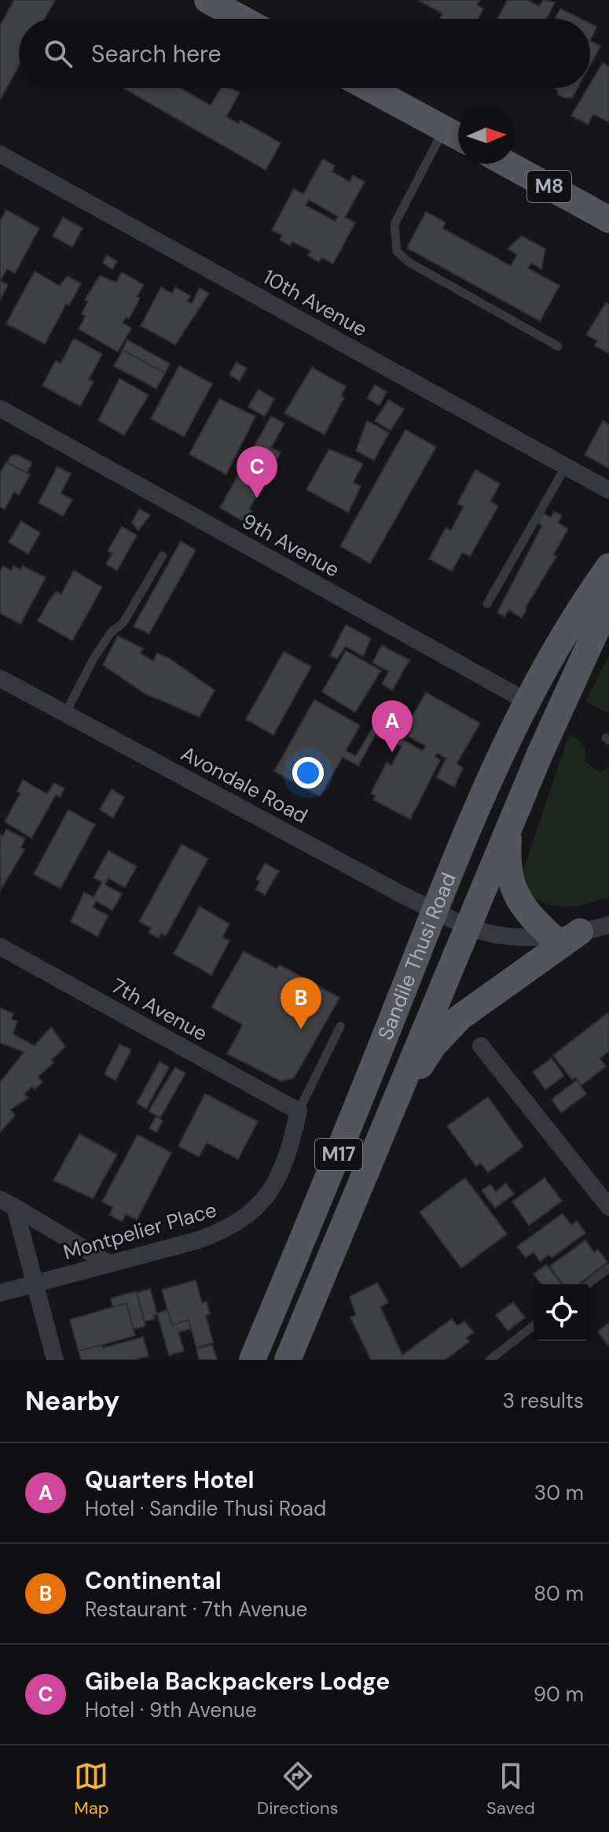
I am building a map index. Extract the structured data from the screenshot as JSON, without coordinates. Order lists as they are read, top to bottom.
{
  "streets": {
    "main road": ["M8", "Sandile Thusi Road", "M17"],
    "street": [
      "10th Avenue",
      "9th Avenue",
      "Avondale Road",
      "7th Avenue",
      "Montpelier Place"
    ]
  },
  "crossings": [
    ["9th Avenue", "Sandile Thusi Road"],
    ["Avondale Road", "Sandile Thusi Road"],
    ["7th Avenue", "Montpelier Place"]
  ],
  "north": "right",
  "page": {
    "search": "Search here",
    "pins": ["C", "A", "B"],
    "heading": ["Nearby", "3 results"],
    "list": [
      {
        "mark": "A",
        "name": "Quarters Hotel",
        "note": "Hotel · Sandile Thusi Road",
        "value": "30 m"
      },
      {
        "mark": "B",
        "name": "Continental",
        "note": "Restaurant · 7th Avenue",
        "value": "80 m"
      },
      {
        "mark": "C",
        "name": "Gibela Backpackers Lodge",
        "note": "Hotel · 9th Avenue",
        "value": "90 m"
      }
    ],
    "nav": ["Map", "Directions", "Saved"]
  }
}
